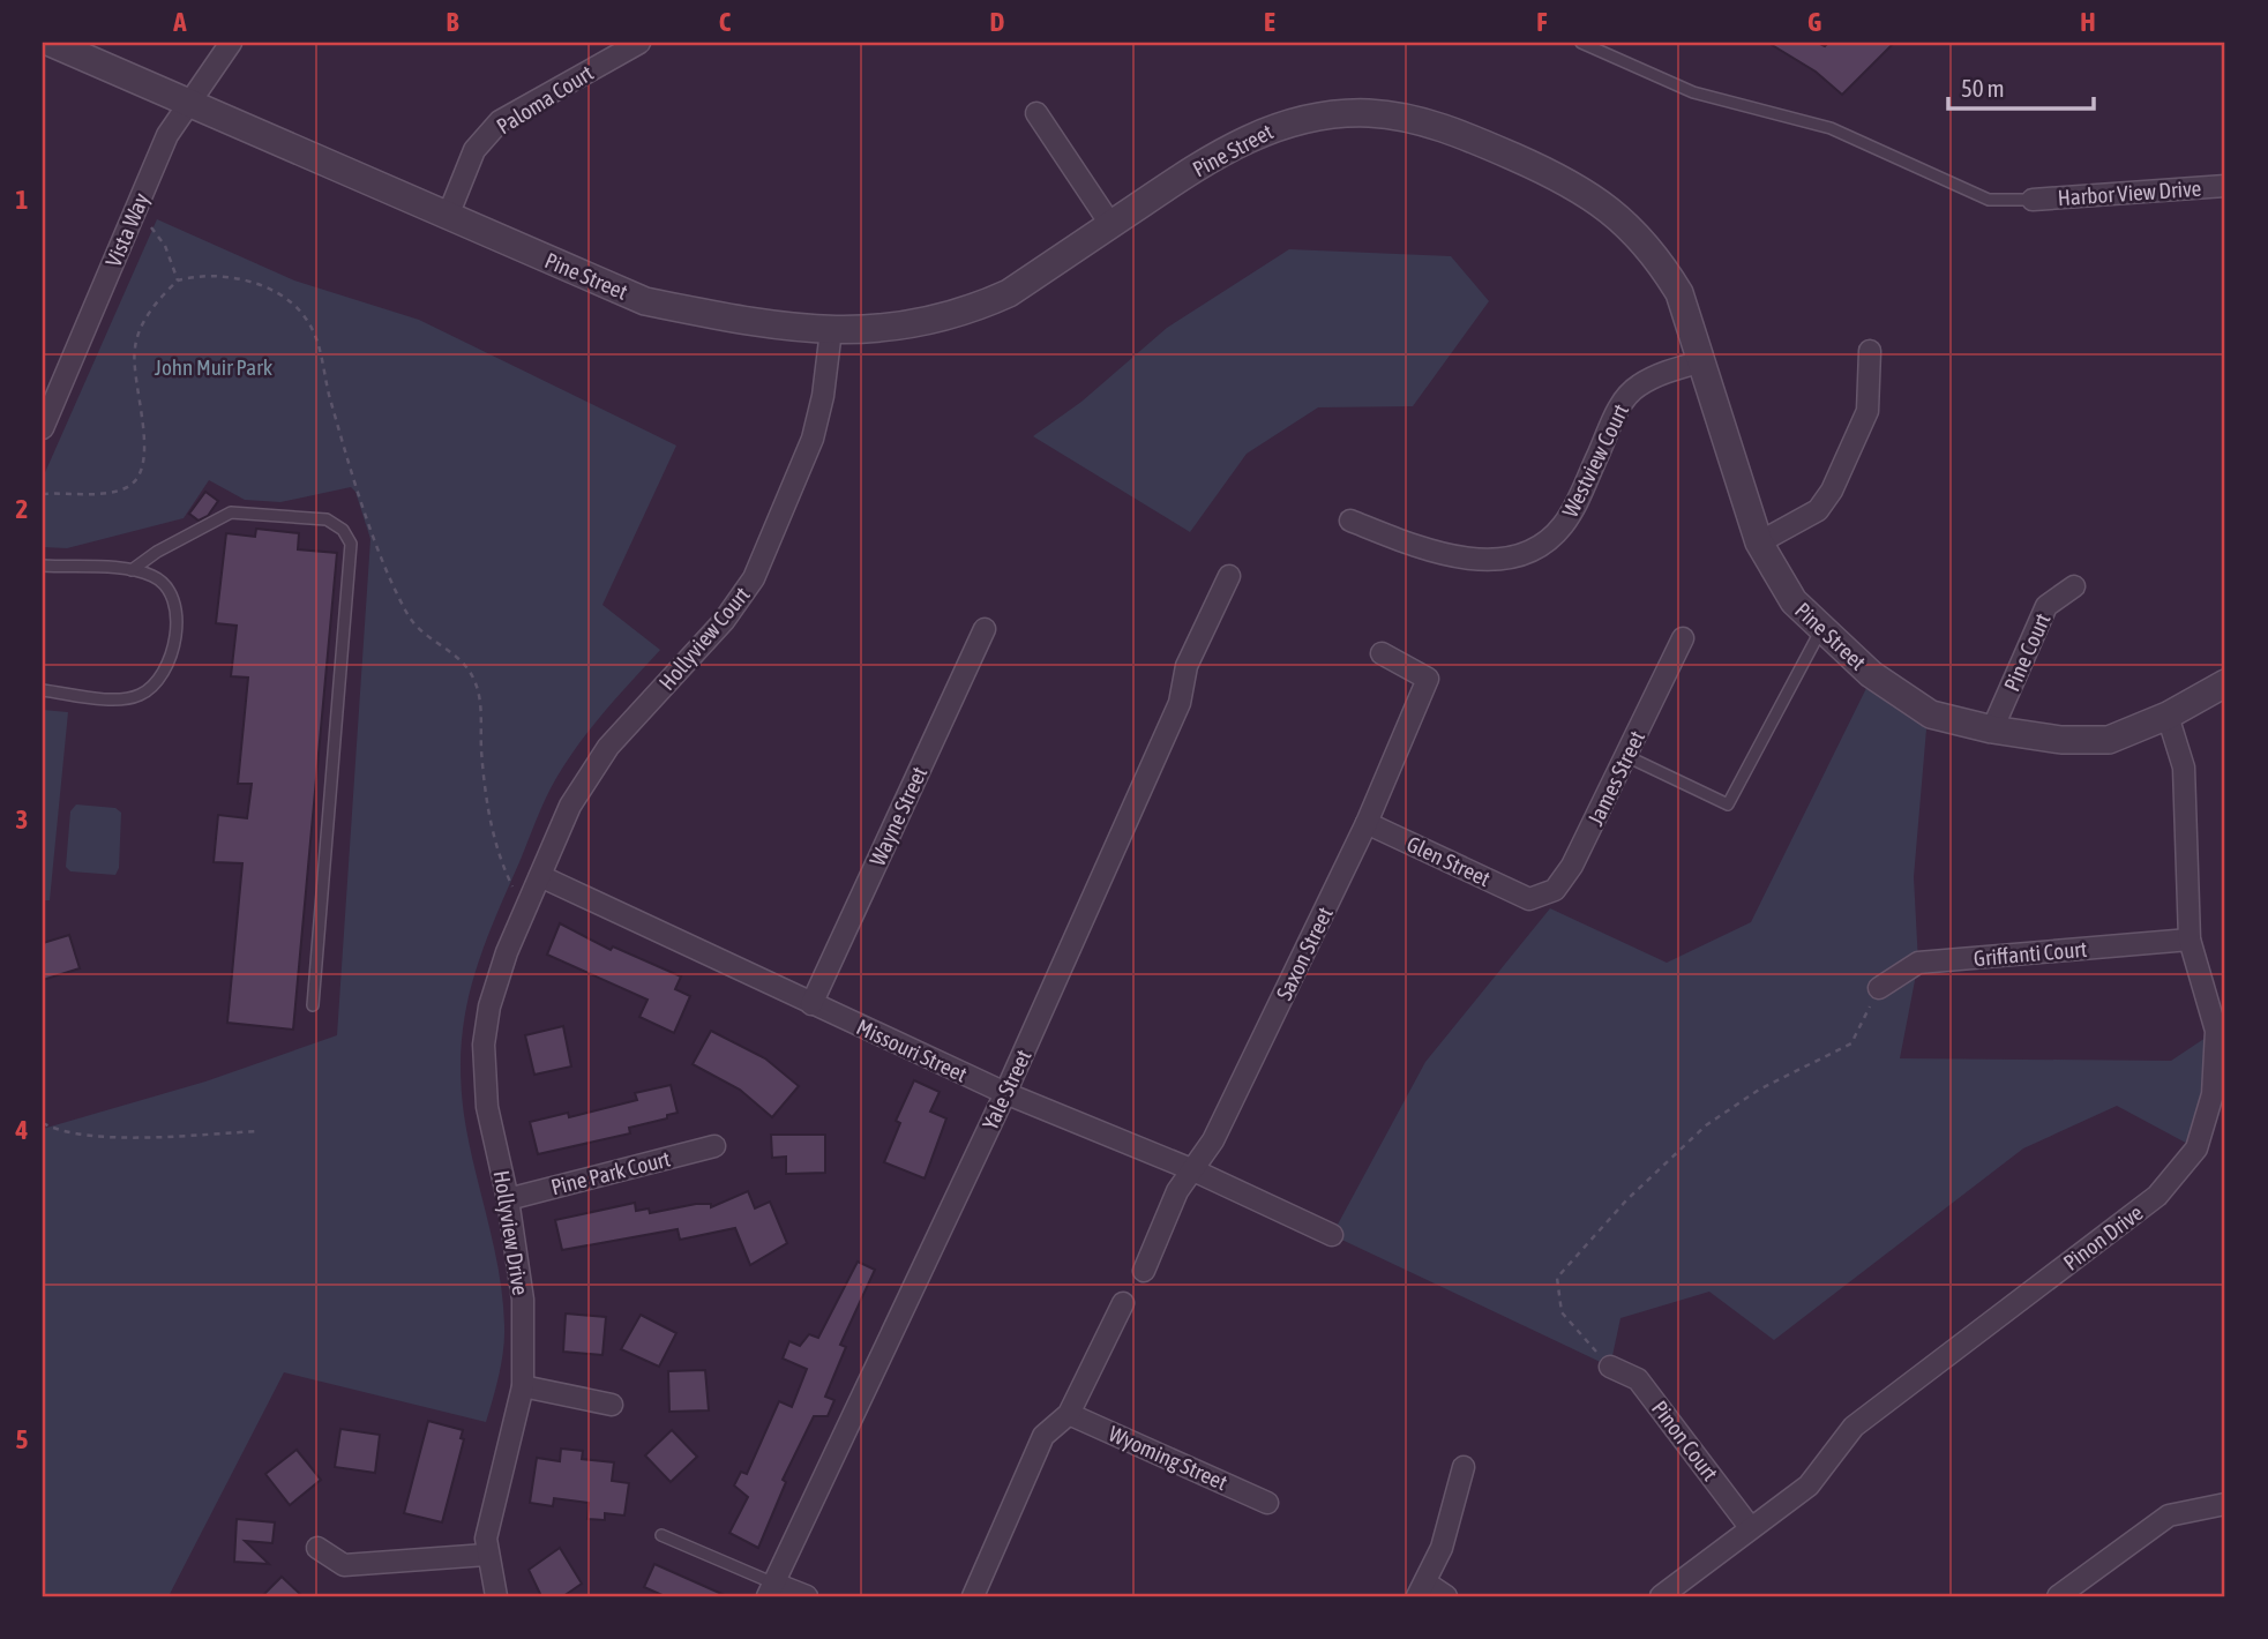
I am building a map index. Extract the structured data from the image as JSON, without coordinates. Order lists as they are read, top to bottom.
{
  "streets": {
    "street": [
      "Paloma Court",
      "Pine Street",
      "Harbor View Drive",
      "Vista Way",
      "Westview Court",
      "Hollyview Court",
      "Pine Court",
      "James Street",
      "Wayne Street",
      "Glen Street",
      "Saxon Street",
      "Griffanti Court",
      "Missouri Street",
      "Yale Street",
      "Pine Park Court",
      "Hollyview Drive",
      "Pinon Drive",
      "Pinon Court",
      "Wyoming Street"
    ]
  },
  "crossings": [
    ["Paloma Court", "Pine Street"],
    ["Pine Street", "Vista Way"],
    ["Pine Street", "Westview Court"],
    ["Pine Street", "Hollyview Court"],
    ["Pine Street", "Pine Court"],
    ["Pine Street", "Pinon Drive"],
    ["Hollyview Court", "Missouri Street"],
    ["Hollyview Court", "Hollyview Drive"],
    ["James Street", "Glen Street"],
    ["Wayne Street", "Missouri Street"],
    ["Glen Street", "Saxon Street"],
    ["Saxon Street", "Missouri Street"],
    ["Griffanti Court", "Pinon Drive"],
    ["Missouri Street", "Yale Street"],
    ["Missouri Street", "Hollyview Drive"],
    ["Pine Park Court", "Hollyview Drive"],
    ["Pinon Drive", "Pinon Court"]
  ],
  "parks": ["John Muir Park"],
  "scale_bar": "50 m",
  "grid": {
    "columns": [
      "A",
      "B",
      "C",
      "D",
      "E",
      "F",
      "G",
      "H"
    ],
    "rows": [
      "1",
      "2",
      "3",
      "4",
      "5"
    ]
  }
}
